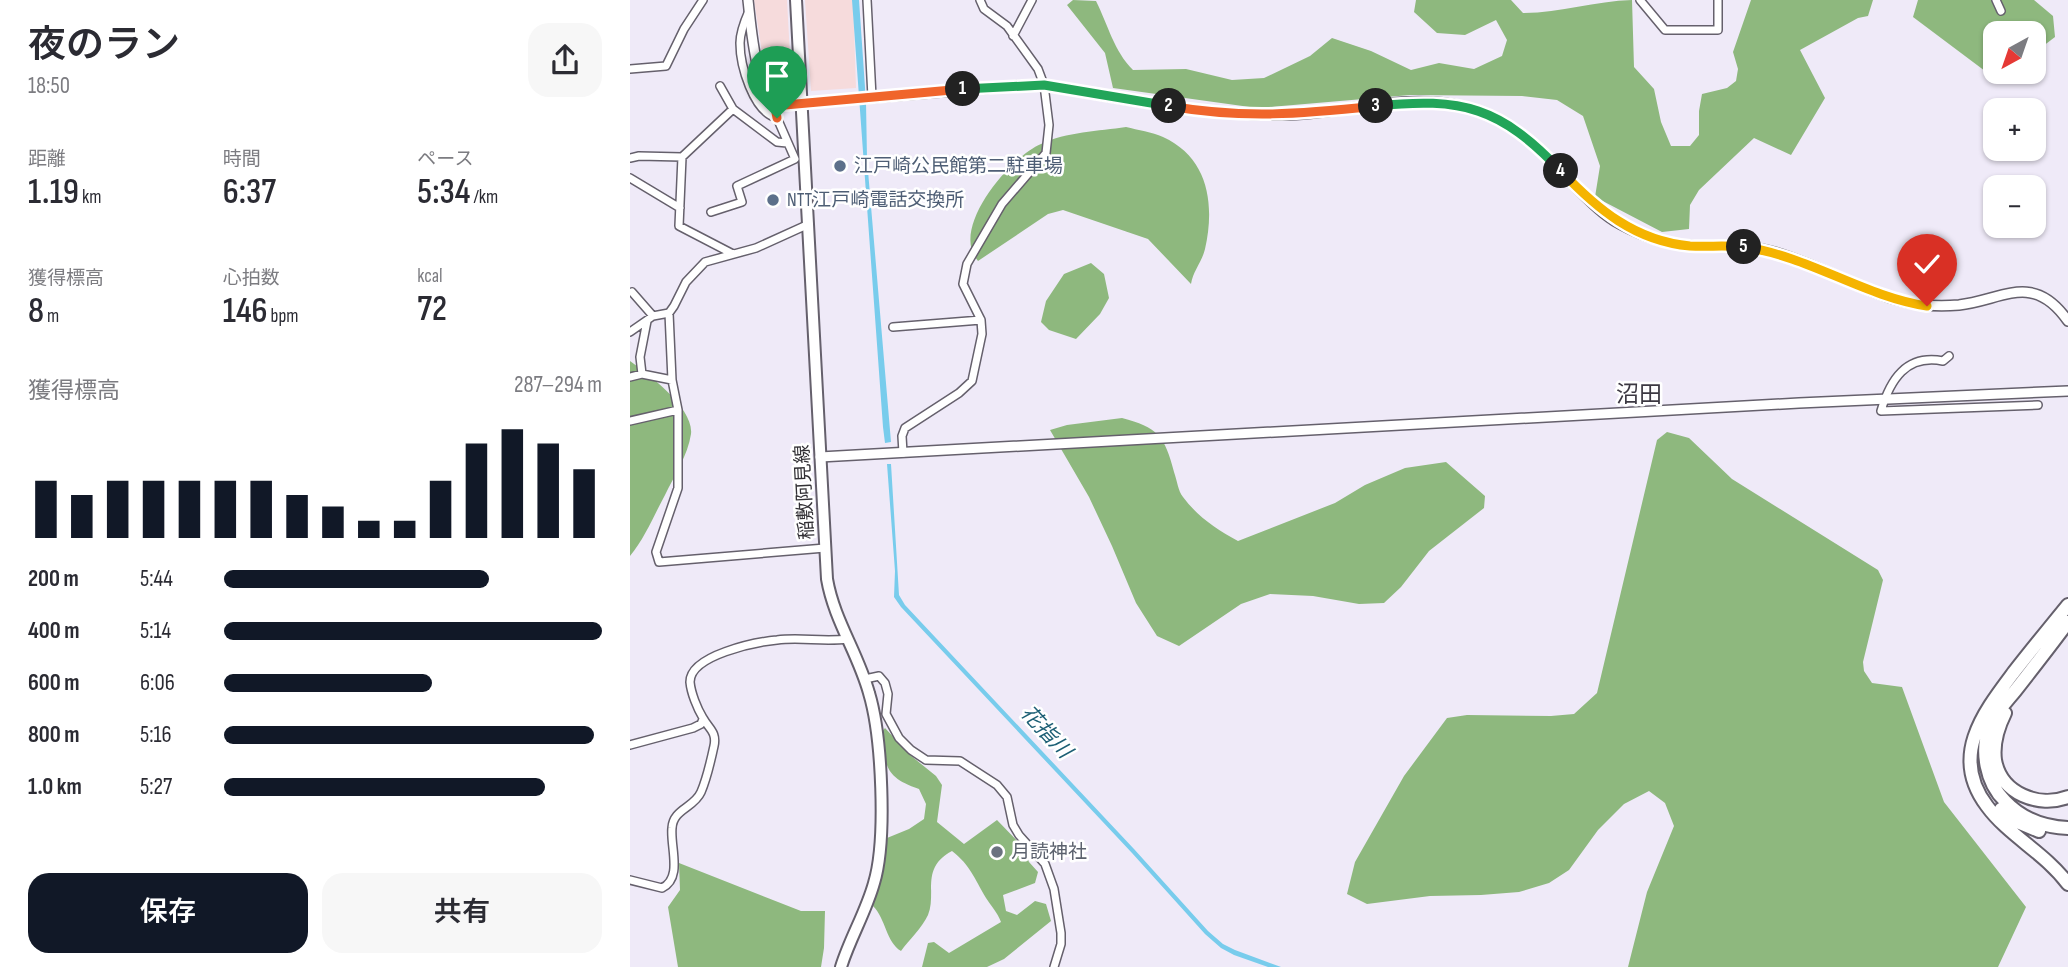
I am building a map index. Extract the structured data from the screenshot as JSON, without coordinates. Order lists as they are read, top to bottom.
{
  "streets": {
    "main road": ["稲敷阿見線"]
  },
  "districts": ["沼田"],
  "water": ["花指川"],
  "places": ["江戸崎公民館第二駐車場", "NTT江戸崎電話交換所", "月読神社"],
  "north": "bottom left",
  "page": {
    "heading": ["夜のラン", "18:50"],
    "map_buttons": ["+", "−"],
    "pins": [
      "1",
      "2",
      "3",
      "4",
      "5"
    ],
    "stats": [
      ["距離", "1.19 km"],
      ["時間", "6:37"],
      ["ペース", "5:34 /km"],
      ["獲得標高", "8 m"],
      ["心拍数", "146 bpm"],
      ["kcal", "72"]
    ],
    "chart": ["獲得標高", "287–294 m"],
    "list": [
      {
        "name": "200 m",
        "note": "5:44"
      },
      {
        "name": "400 m",
        "note": "5:14"
      },
      {
        "name": "600 m",
        "note": "6:06"
      },
      {
        "name": "800 m",
        "note": "5:16"
      },
      {
        "name": "1.0 km",
        "note": "5:27"
      }
    ],
    "buttons": ["保存", "共有"]
  }
}
